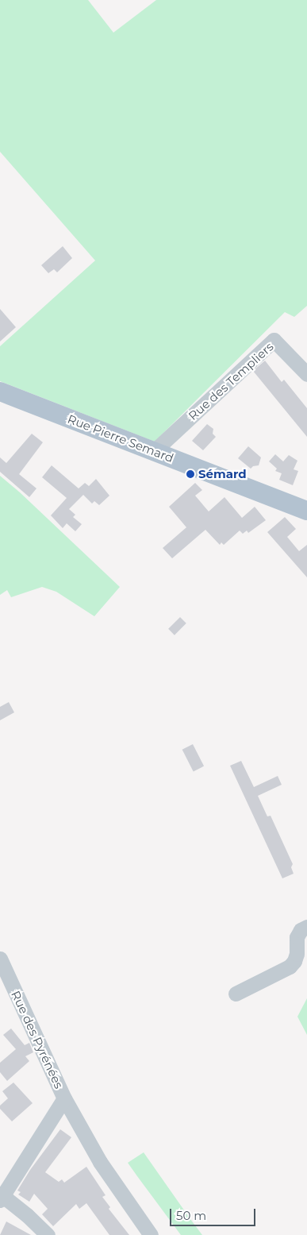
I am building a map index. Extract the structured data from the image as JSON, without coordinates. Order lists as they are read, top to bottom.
{
  "streets": {
    "main road": ["Rue Pierre Semard"],
    "street": ["Rue des Templiers", "Rue des Pyrénées"]
  },
  "crossings": [
    ["Rue des Templiers", "Rue Pierre Semard"]
  ],
  "places": ["Sémard"],
  "scale_bar": "50 m"
}
